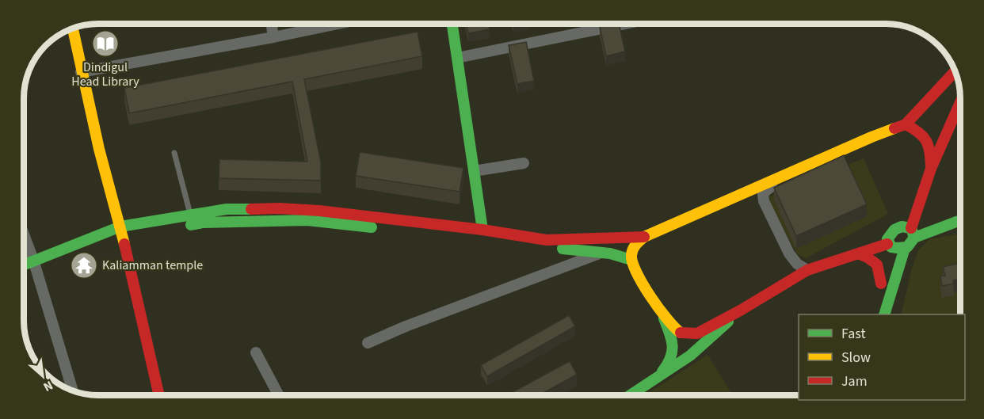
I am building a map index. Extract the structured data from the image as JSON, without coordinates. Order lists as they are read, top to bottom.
{
  "places": {
    "library": ["Dindigul Head Library"],
    "temple": ["Kaliamman temple"]
  },
  "legend": ["Fast", "Slow", "Jam"],
  "north": "bottom right"
}
